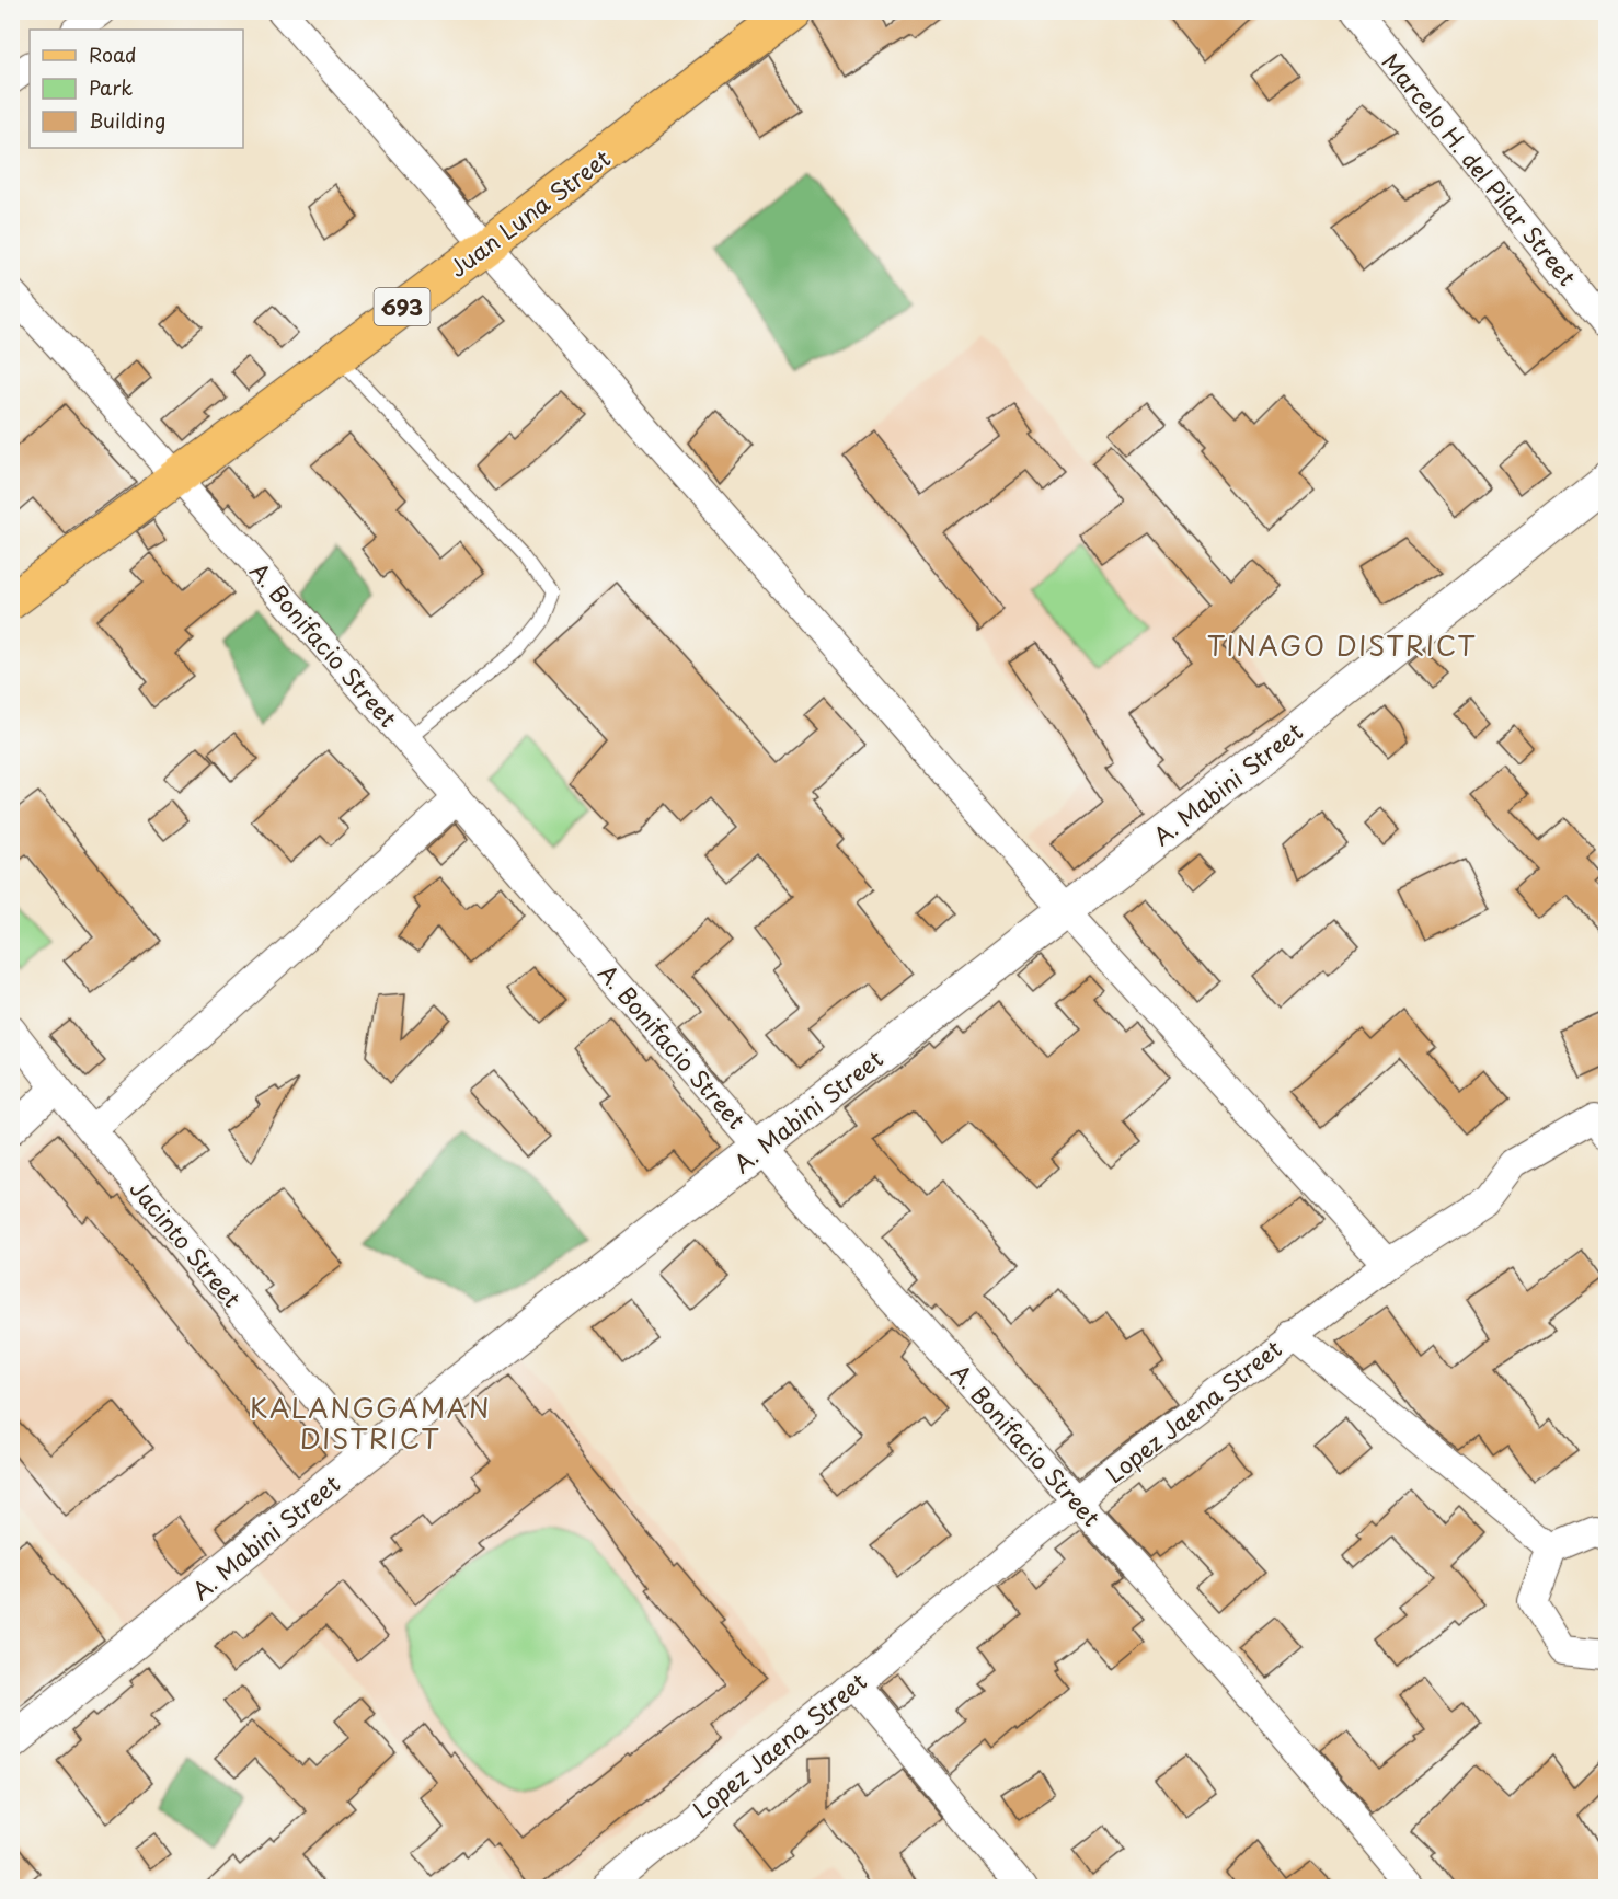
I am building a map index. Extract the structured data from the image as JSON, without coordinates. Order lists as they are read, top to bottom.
{
  "streets": {
    "main road": ["Juan Luna Street", "693"],
    "street": [
      "Marcelo H. del Pilar Street",
      "A. Bonifacio Street",
      "A. Mabini Street",
      "Jacinto Street",
      "Lopez Jaena Street"
    ]
  },
  "crossings": [
    ["Juan Luna Street", "A. Bonifacio Street"],
    ["A. Bonifacio Street", "A. Mabini Street"],
    ["A. Bonifacio Street", "Lopez Jaena Street"],
    ["A. Mabini Street", "Jacinto Street"]
  ],
  "districts": ["TINAGO DISTRICT", "KALANGGAMAN DISTRICT"],
  "legend": ["Road", "Park", "Building"]
}
